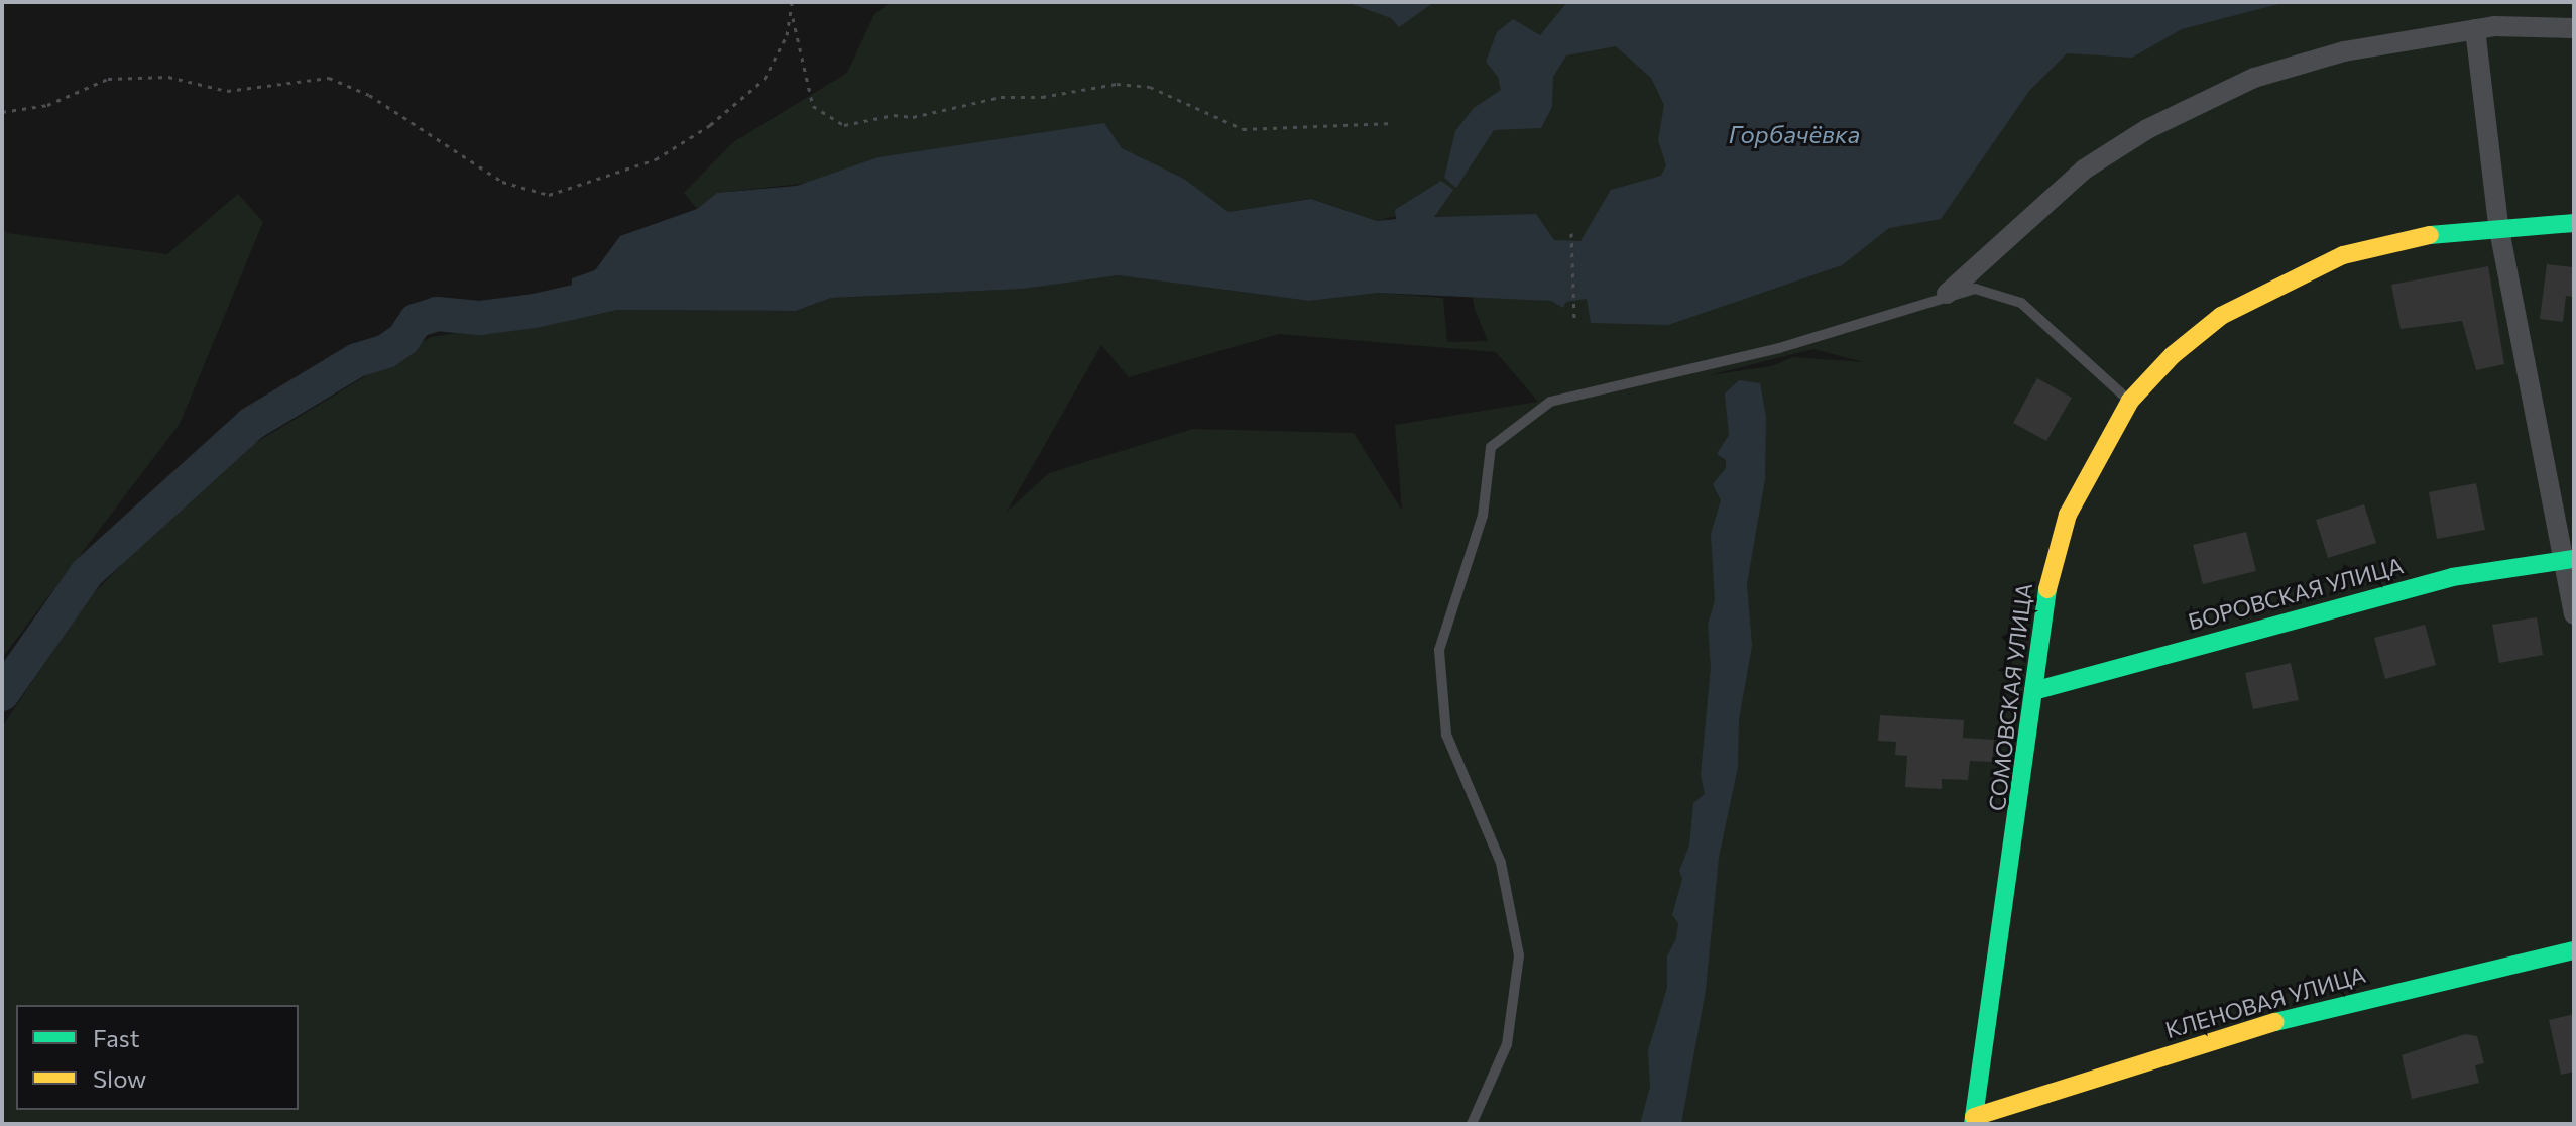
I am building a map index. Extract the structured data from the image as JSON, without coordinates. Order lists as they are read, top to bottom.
{
  "streets": {
    "street": ["БОРОВСКАЯ УЛИЦА", "СОМОВСКАЯ УЛИЦА", "КЛЕНОВАЯ УЛИЦА"]
  },
  "crossings": [
    ["БОРОВСКАЯ УЛИЦА", "СОМОВСКАЯ УЛИЦА"],
    ["СОМОВСКАЯ УЛИЦА", "КЛЕНОВАЯ УЛИЦА"]
  ],
  "water": ["Горбачёвка"],
  "legend": ["Fast", "Slow"]
}
